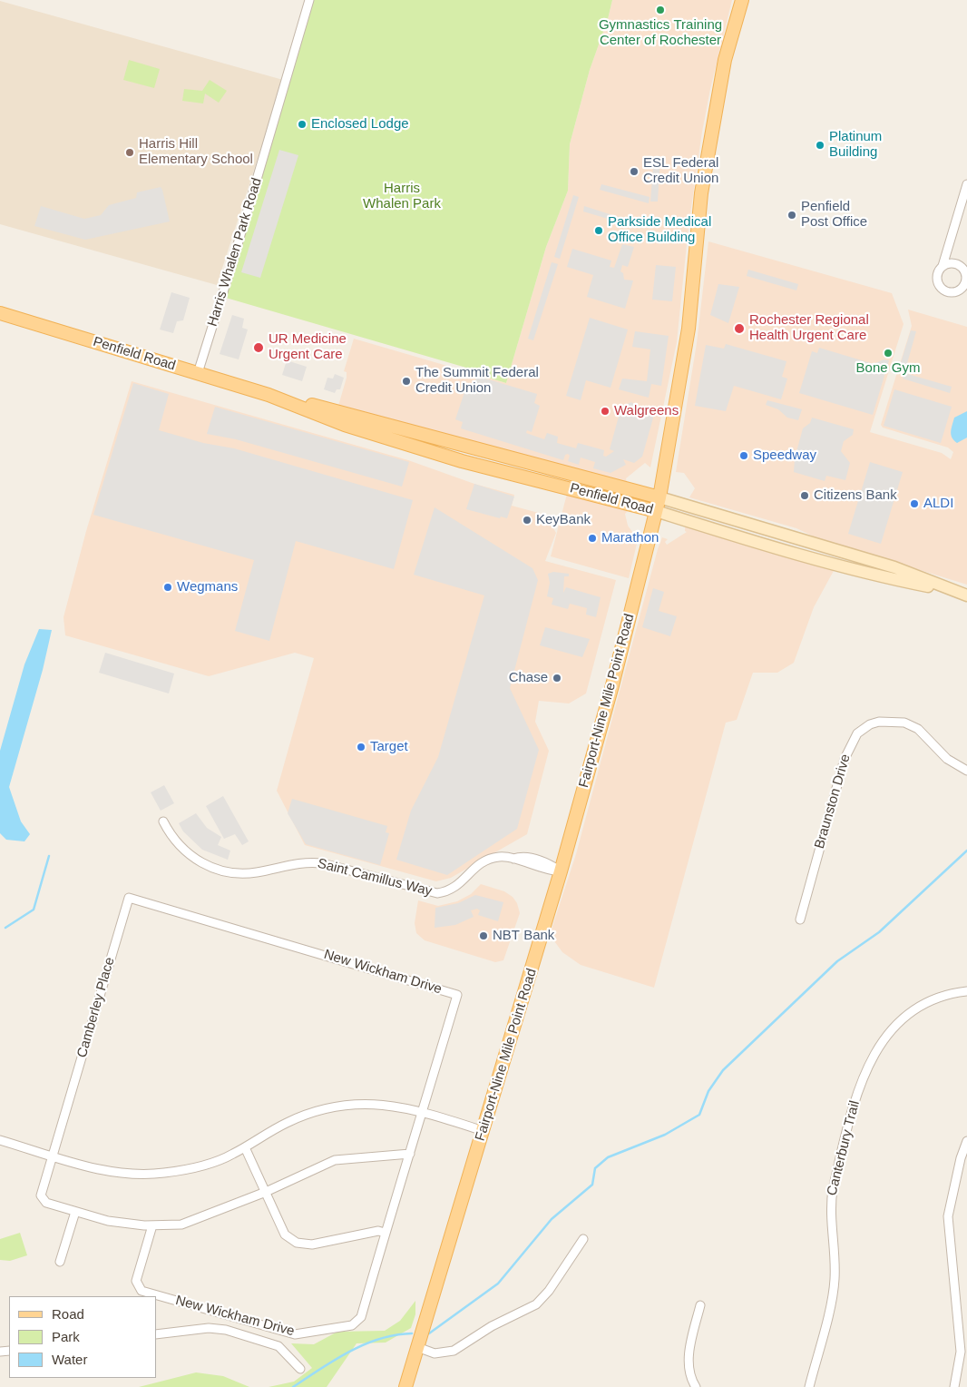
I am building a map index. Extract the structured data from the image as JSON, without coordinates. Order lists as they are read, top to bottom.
{
  "streets": {
    "main road": ["Penfield Road", "Fairport-Nine Mile Point Road"],
    "street": [
      "Harris Whalen Park Road",
      "Braunston Drive",
      "Saint Camillus Way",
      "New Wickham Drive",
      "Camberley Place",
      "Canterbury Trail"
    ]
  },
  "crossings": [
    ["Harris Whalen Park Road", "Penfield Road"],
    ["Penfield Road", "Fairport-Nine Mile Point Road"],
    ["Fairport-Nine Mile Point Road", "Saint Camillus Way"],
    ["New Wickham Drive", "Camberley Place"]
  ],
  "parks": ["Harris Whalen Park"],
  "places": [
    "Gymnastics Training Center of Rochester",
    "Enclosed Lodge",
    "Platinum Building",
    "Harris Hill Elementary School",
    "ESL Federal Credit Union",
    "Penfield Post Office",
    "Parkside Medical Office Building",
    "Rochester Regional Health Urgent Care",
    "UR Medicine Urgent Care",
    "Bone Gym",
    "The Summit Federal Credit Union",
    "Walgreens",
    "Speedway",
    "Citizens Bank",
    "ALDI",
    "KeyBank",
    "Marathon",
    "Wegmans",
    "Chase",
    "Target",
    "NBT Bank"
  ],
  "legend": ["Road", "Park", "Water"]
}
